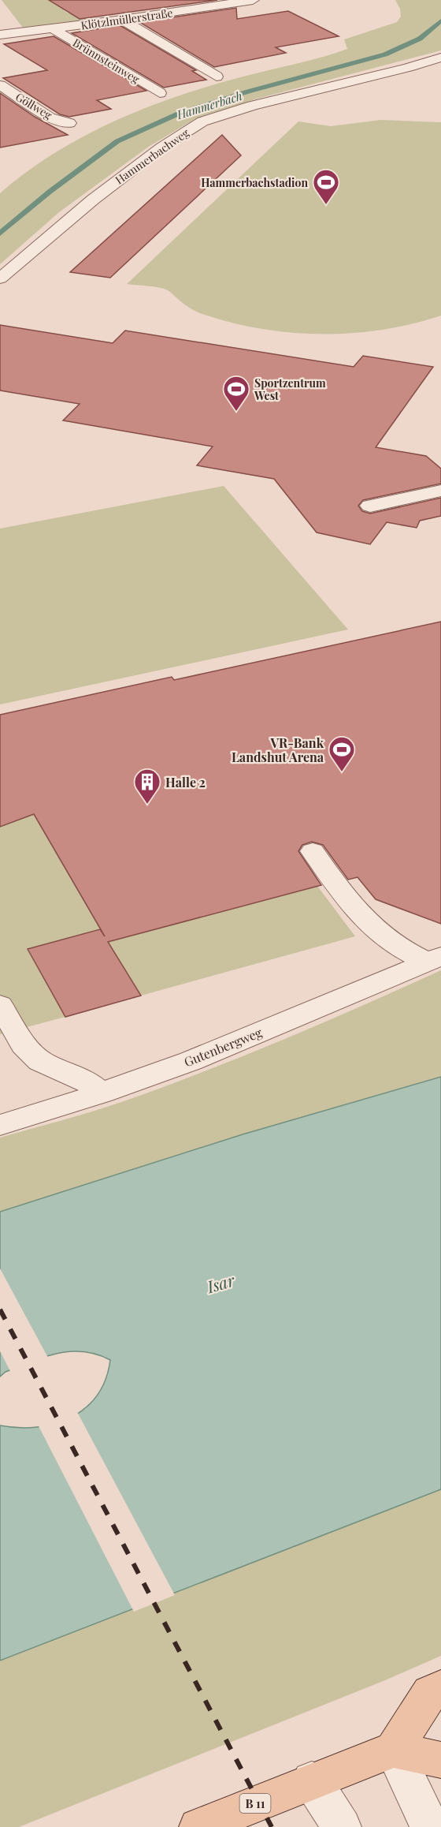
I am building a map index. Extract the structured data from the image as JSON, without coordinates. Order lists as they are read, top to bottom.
{
  "streets": {
    "main road": ["B 11"],
    "street": [
      "Klötzlmüllerstraße",
      "Brünnsteinweg",
      "Göllweg",
      "Hammerbachweg",
      "Gutenbergweg"
    ]
  },
  "crossings": [
    ["Klötzlmüllerstraße", "Brünnsteinweg"]
  ],
  "water": ["Hammerbach", "Isar"],
  "places": {
    "sports": ["Hammerbachstadion", "Sportzentrum West", "VR-Bank Landshut Arena"],
    "building": ["Halle 2"]
  }
}
